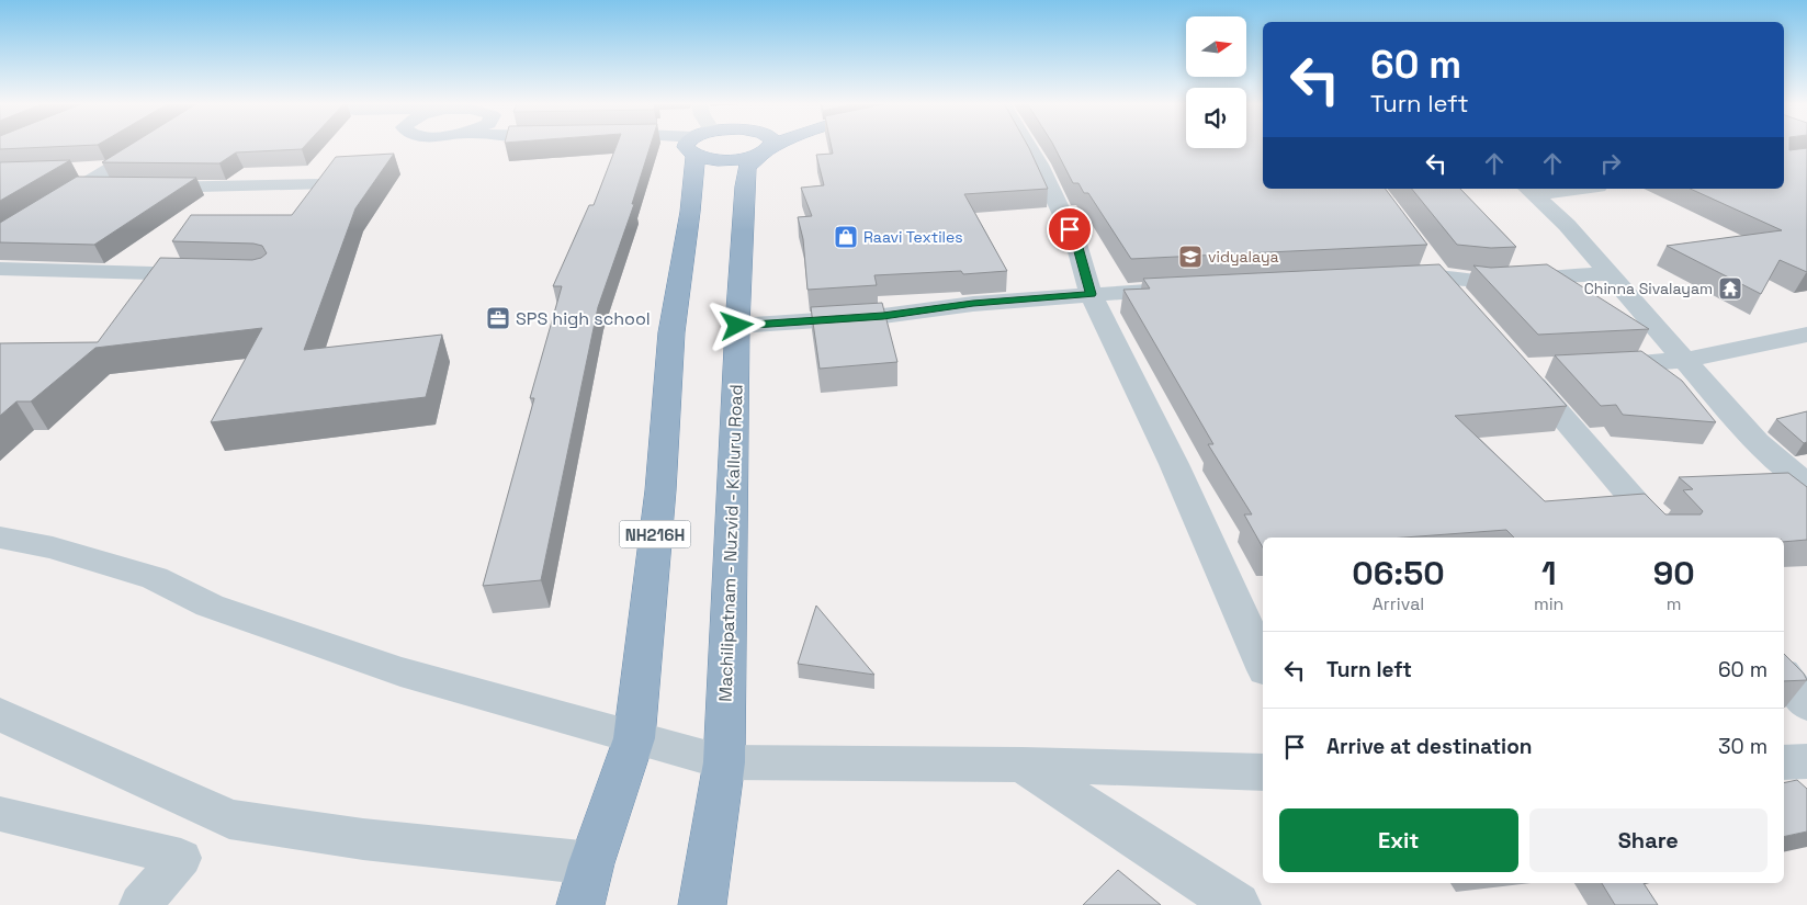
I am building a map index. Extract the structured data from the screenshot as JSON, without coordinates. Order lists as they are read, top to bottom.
{
  "streets": {
    "highway": ["NH216H", "Machilipatnam - Nuzvid - Kalluru Road"]
  },
  "places": {
    "shop": ["Raavi Textiles"],
    "school or university": ["vidyalaya"],
    "temple": ["Chinna Sivalayam"],
    "office": ["SPS high school"]
  },
  "north": "right",
  "page": {
    "turn": ["60 m", "Turn left"],
    "eta": [
      "06:50",
      "Arrival",
      "1",
      "min",
      "90",
      "m"
    ],
    "list": [
      {
        "name": "Turn left",
        "value": "60 m"
      },
      {
        "name": "Arrive at destination",
        "value": "30 m"
      }
    ],
    "buttons": ["Exit", "Share"]
  }
}
